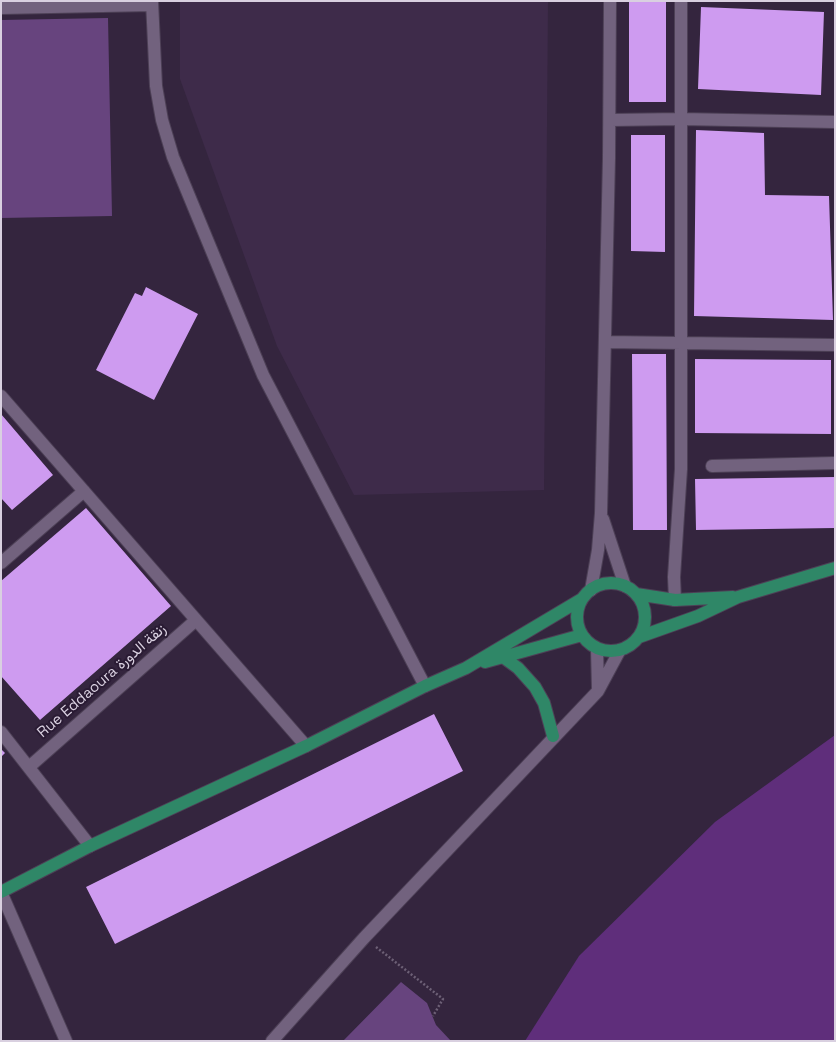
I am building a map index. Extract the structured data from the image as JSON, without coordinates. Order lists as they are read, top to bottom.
{
  "streets": {
    "street": ["Rue Eddaoura زنقة الدورة"]
  }
}
